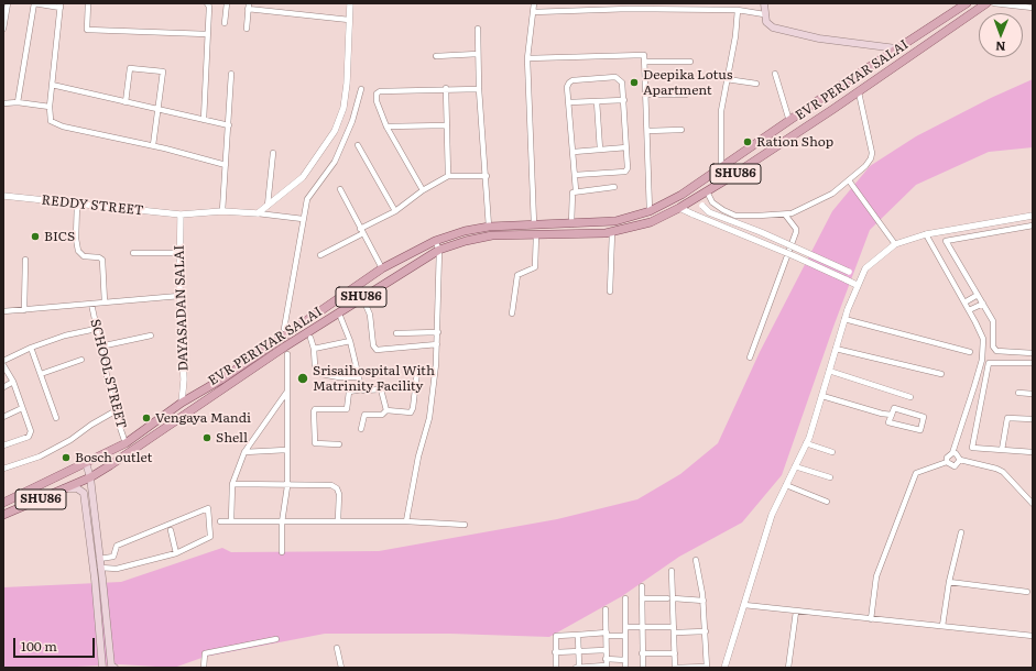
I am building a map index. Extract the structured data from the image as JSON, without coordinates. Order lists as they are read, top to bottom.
{
  "streets": {
    "main road": ["EVR PERIYAR SALAI", "SHU86"],
    "street": ["REDDY STREET", "DAYASADAN SALAI", "SCHOOL STREET"]
  },
  "crossings": [
    ["EVR PERIYAR SALAI", "DAYASADAN SALAI"],
    ["EVR PERIYAR SALAI", "SCHOOL STREET"],
    ["REDDY STREET", "DAYASADAN SALAI"]
  ],
  "places": [
    "Deepika Lotus Apartment",
    "Ration Shop",
    "BICS",
    "Srisaihospital With Matrinity Facility",
    "Vengaya Mandi",
    "Shell",
    "Bosch outlet"
  ],
  "scale_bar": "100 m",
  "north": "bottom"
}
